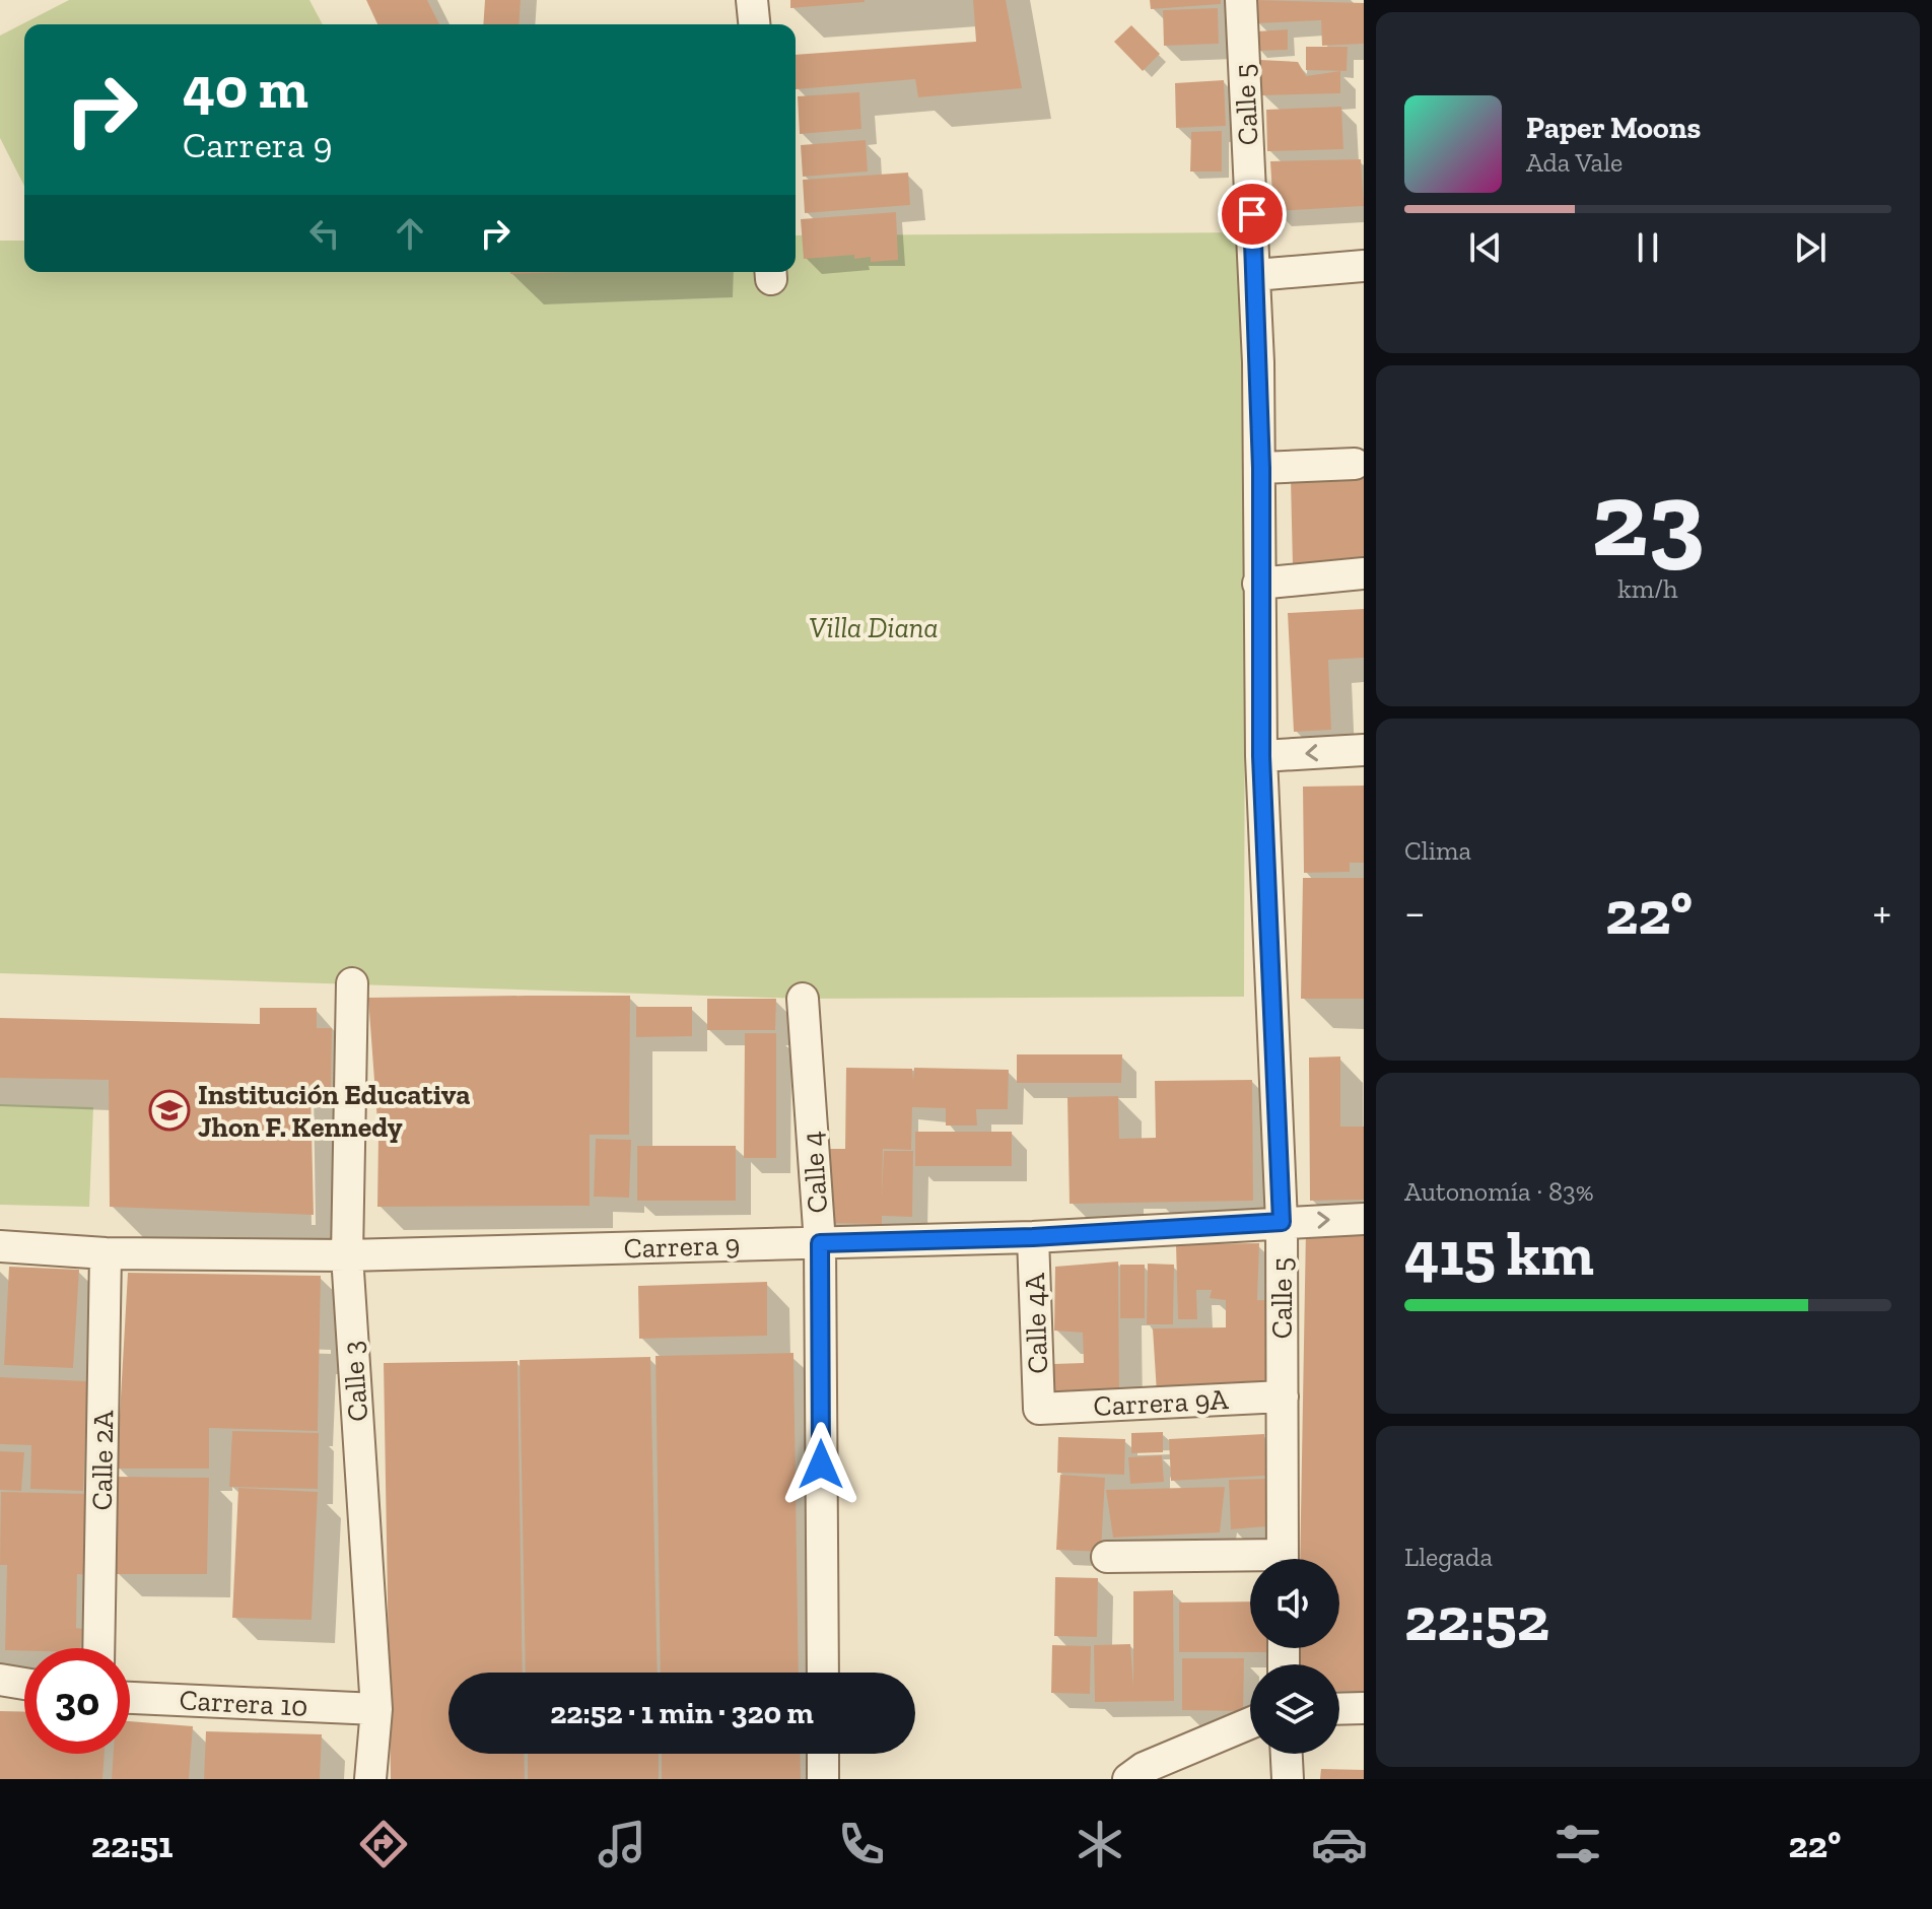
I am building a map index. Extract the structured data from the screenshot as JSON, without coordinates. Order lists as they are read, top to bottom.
{
  "streets": {
    "street": [
      "Calle 5",
      "Calle 4",
      "Carrera 9",
      "Calle 4A",
      "Calle 3",
      "Carrera 9A",
      "Calle 2A",
      "Carrera 10"
    ]
  },
  "crossings": [
    ["Calle 5", "Carrera 9"],
    ["Calle 5", "Carrera 9A"],
    ["Calle 4", "Carrera 9"],
    ["Carrera 9", "Calle 4A"],
    ["Carrera 9", "Calle 3"],
    ["Carrera 9", "Calle 2A"],
    ["Calle 4A", "Carrera 9A"],
    ["Calle 3", "Carrera 10"]
  ],
  "parks": ["Villa Diana"],
  "places": {
    "school or university": ["Institución Educativa Jhon F. Kennedy"]
  },
  "page": {
    "turn": ["40 m", "Carrera 9"],
    "song": ["Paper Moons", "Ada Vale"],
    "tile": [
      ["23", "km/h"],
      "Clima",
      ["Autonomía · 83%", "415 km"],
      ["Llegada", "22:52"]
    ],
    "heat": ["−", "22°", "+"],
    "limit": "30",
    "trip": "22:52 · 1 min · 320 m",
    "tabs": ["22:51", "22°"]
  }
}
